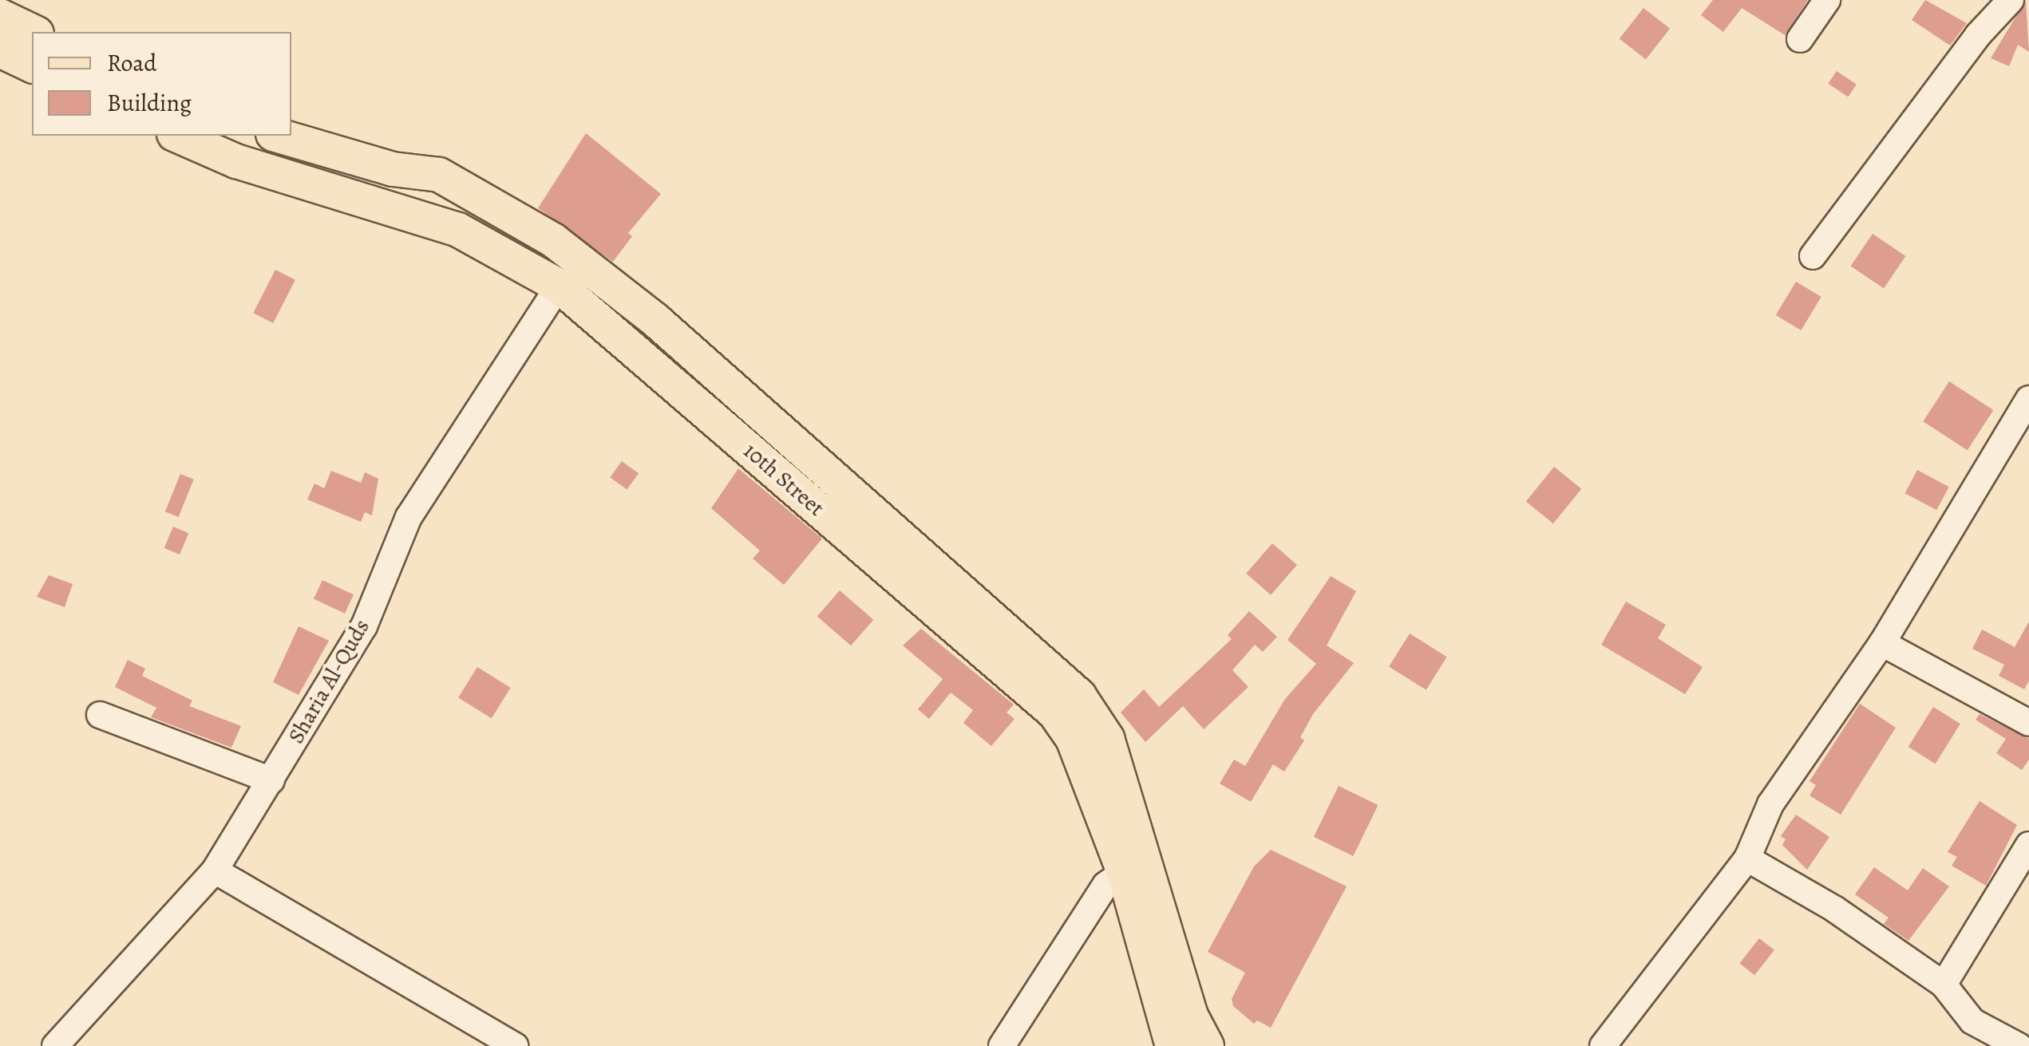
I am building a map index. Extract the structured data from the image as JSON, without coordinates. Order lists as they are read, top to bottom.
{
  "streets": {
    "main road": ["10th Street"],
    "street": ["Sharia Al-Quds"]
  },
  "crossings": [
    ["10th Street", "Sharia Al-Quds"]
  ],
  "legend": ["Road", "Building"]
}
